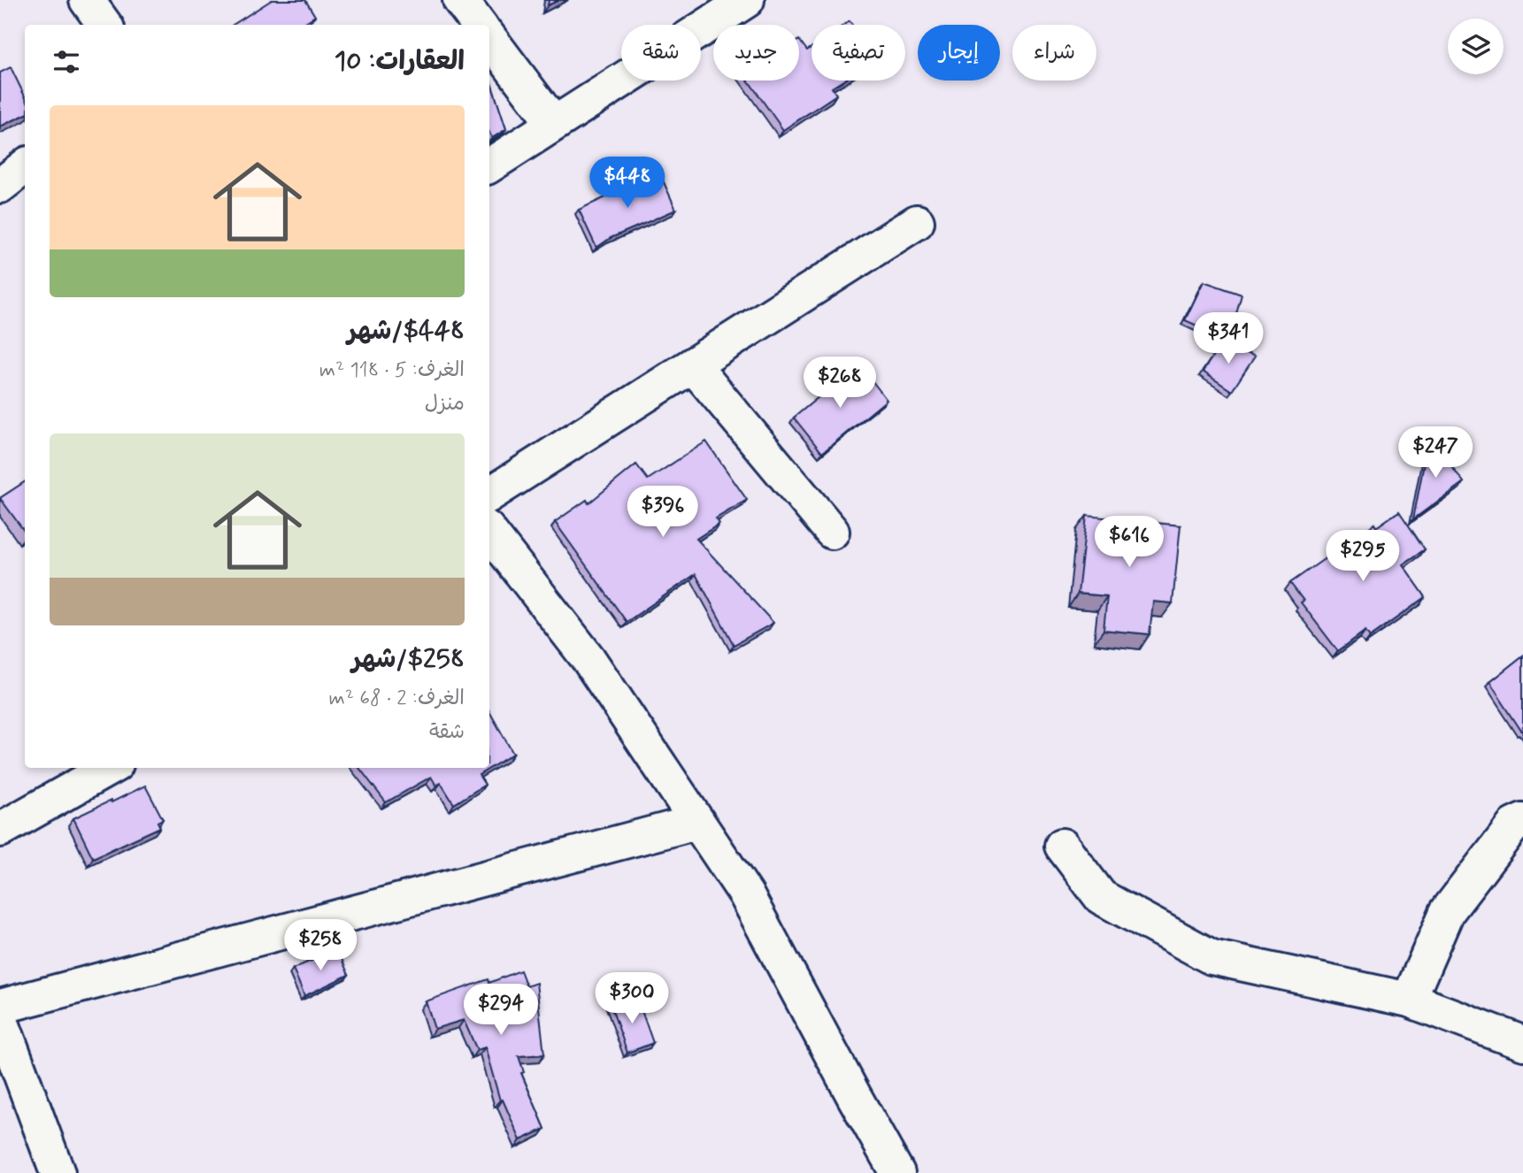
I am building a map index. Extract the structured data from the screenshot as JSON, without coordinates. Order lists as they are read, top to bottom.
{
  "page": {
    "chip": [
      "شراء",
      "إيجار",
      "تصفية",
      "جديد",
      "شقة"
    ],
    "heading": "العقارات: 10",
    "list": [
      {
        "name": "$448/شهر",
        "note": "الغرف: 5 · 118 m² · منزل"
      },
      {
        "name": "$258/شهر",
        "note": "الغرف: 2 · 68 m² · شقة"
      }
    ],
    "price": [
      "$448",
      "$341",
      "$268",
      "$247",
      "$396",
      "$616",
      "$295",
      "$258",
      "$300",
      "$294"
    ]
  }
}
